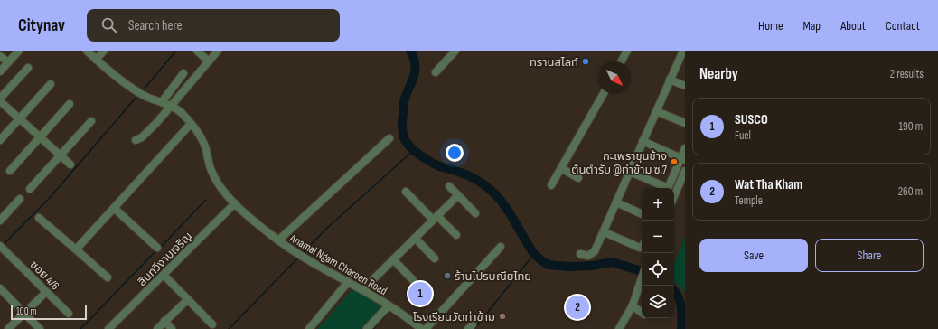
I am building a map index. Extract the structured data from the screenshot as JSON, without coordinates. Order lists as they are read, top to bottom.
{
  "streets": {
    "street": ["สินทวีงามเจริญ", "Anamai Ngam Charoen Road", "ซอย 4/6"]
  },
  "crossings": [
    ["สินทวีงามเจริญ", "Anamai Ngam Charoen Road"]
  ],
  "places": [
    "ทรานสไลท์",
    "กะเพราขุนช้าง ต้นตำรับ @ท่าข้าม ซ.7",
    "ร้านไปรษณียไทย",
    "โรงเรียนวัดท่าข้าม"
  ],
  "scale_bar": "100 m",
  "north": "bottom right",
  "page": {
    "header": "Citynav",
    "search": "Search here",
    "nav": [
      "Home",
      "Map",
      "About",
      "Contact"
    ],
    "heading": ["Nearby", "2 results"],
    "list": [
      {
        "mark": "1",
        "name": "SUSCO",
        "note": "Fuel",
        "value": "190 m"
      },
      {
        "mark": "2",
        "name": "Wat Tha Kham",
        "note": "Temple",
        "value": "260 m"
      }
    ],
    "map_buttons": ["+", "−"],
    "buttons": ["Save", "Share"],
    "pins": ["1", "2"],
    "scale": "100 m"
  }
}
